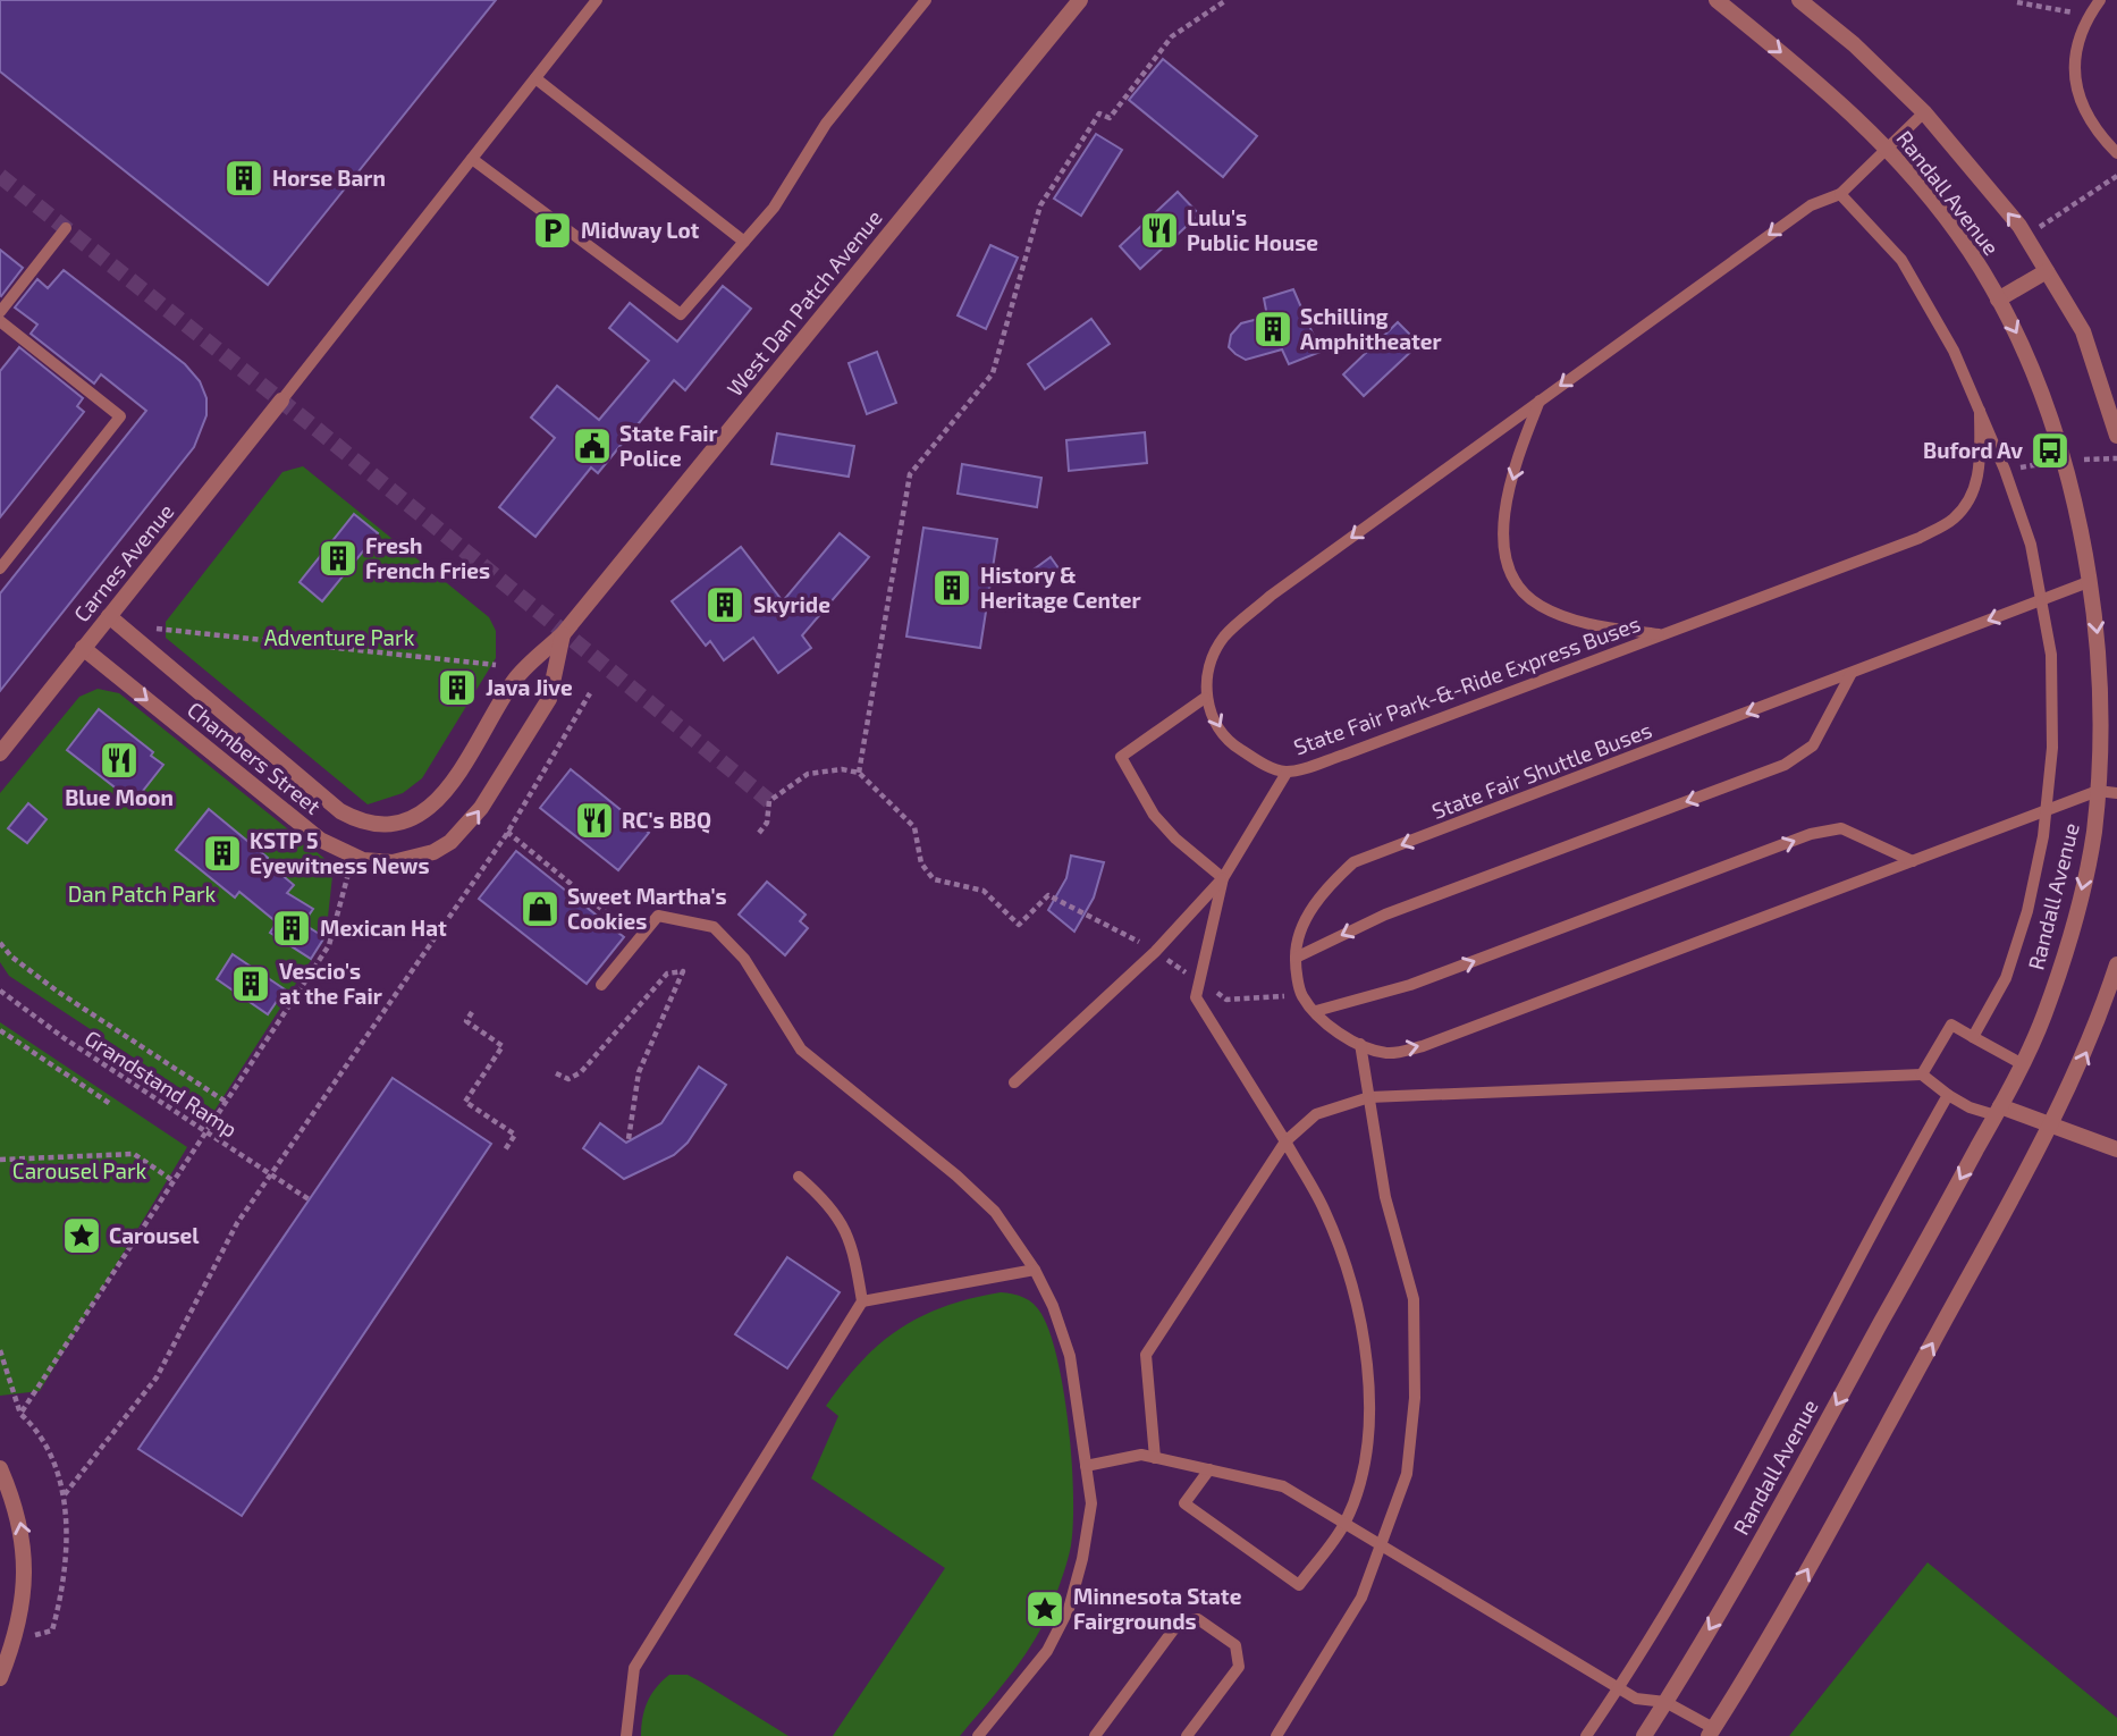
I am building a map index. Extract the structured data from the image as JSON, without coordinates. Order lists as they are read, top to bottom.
{
  "streets": {
    "street": [
      "Randall Avenue",
      "West Dan Patch Avenue",
      "Carnes Avenue",
      "Chambers Street"
    ],
    "lane": ["State Fair Park-&-Ride Express Buses", "State Fair Shuttle Buses"],
    "path": ["Grandstand Ramp"]
  },
  "crossings": [
    ["Randall Avenue", "State Fair Shuttle Buses"],
    ["West Dan Patch Avenue", "Chambers Street"],
    ["Carnes Avenue", "Chambers Street"]
  ],
  "parks": ["Adventure Park", "Dan Patch Park", "Carousel Park"],
  "places": {
    "building": [
      "Horse Barn",
      "Schilling Amphitheater",
      "Fresh French Fries",
      "History & Heritage Center",
      "Skyride",
      "Java Jive",
      "KSTP 5 Eyewitness News",
      "Mexican Hat",
      "Vescio's at the Fair"
    ],
    "parking": ["Midway Lot"],
    "restaurant": ["Lulu's Public House", "Blue Moon", "RC's BBQ"],
    "public building": ["State Fair Police"],
    "bus stop": ["Buford Av"],
    "shop": ["Sweet Martha's Cookies"],
    "place": ["Carousel", "Minnesota State Fairgrounds"]
  }
}
